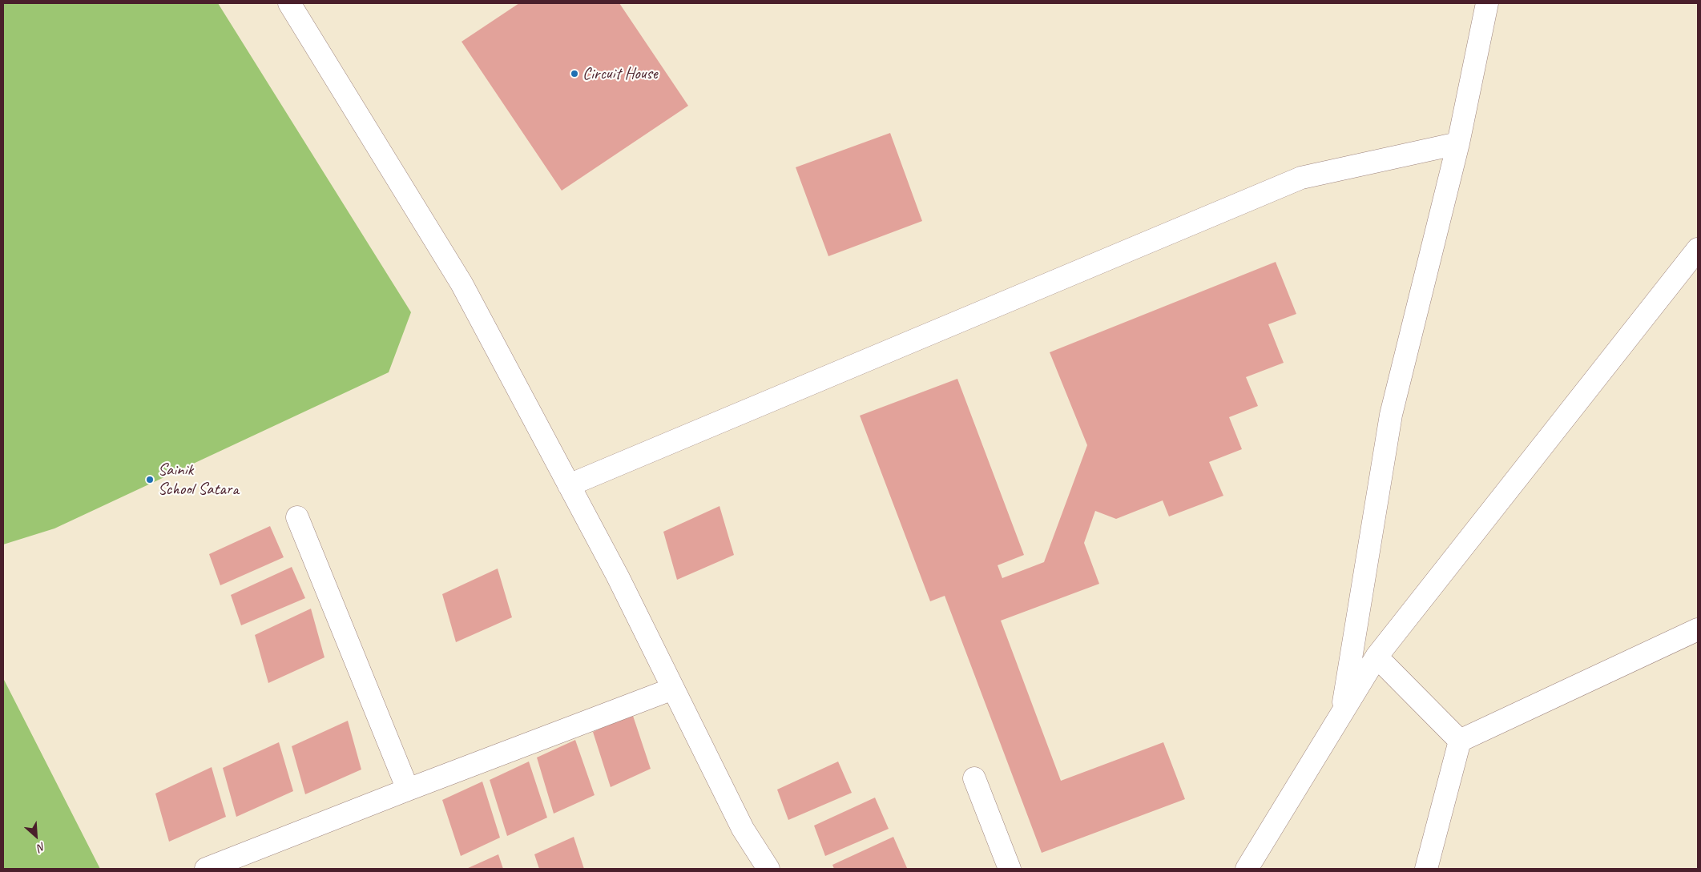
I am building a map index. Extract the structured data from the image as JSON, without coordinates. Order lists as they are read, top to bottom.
{
  "places": ["Circuit House", "Sainik School Satara"],
  "north": "bottom right"
}
